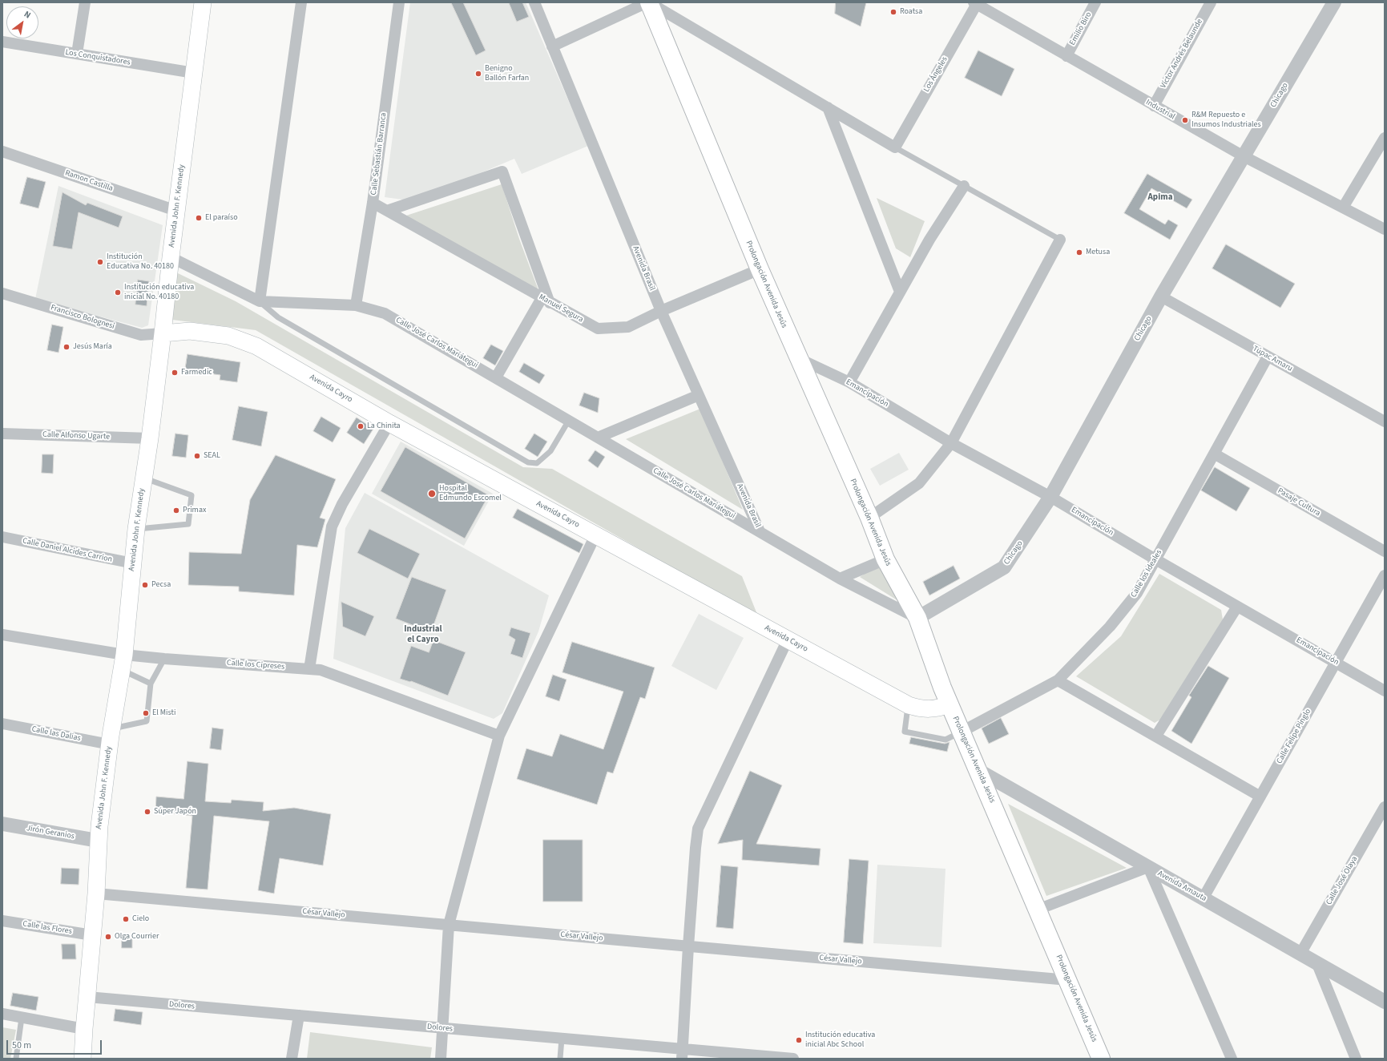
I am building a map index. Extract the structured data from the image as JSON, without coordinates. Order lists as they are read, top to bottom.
{
  "streets": {
    "main road": ["Avenida John F. Kennedy", "Prolongación Avenida Jesús", "Avenida Cayro"],
    "street": [
      "Emilio Biro",
      "Víctor Andrés Belaunde",
      "Los Conquistadores",
      "Los Ángeles",
      "Chicago",
      "Industrial",
      "Calle Sebastián Barranca",
      "Ramon Castilla",
      "Avenida Brasil",
      "Manuel Segura",
      "Francisco Bolognesi",
      "Calle José Carlos Mariátegui",
      "Túpac Amaru",
      "Emancipación",
      "Calle Alfonso Ugarte",
      "Pasaje Cultura",
      "Calle Daniel Alcides Carrion",
      "Calle los Ideales",
      "Calle los Cipreses",
      "Calle las Dalias",
      "Calle Felipe Pinglo",
      "Jirón Geranios",
      "Calle José Olaya",
      "Avenida Amauta",
      "César Vallejo",
      "Calle las Flores",
      "Dolores"
    ]
  },
  "crossings": [
    ["Emilio Biro", "Industrial"],
    ["Víctor Andrés Belaunde", "Industrial"],
    ["Los Conquistadores", "Avenida John F. Kennedy"],
    ["Los Ángeles", "Industrial"],
    ["Chicago", "Industrial"],
    ["Chicago", "Prolongación Avenida Jesús"],
    ["Chicago", "Calle José Carlos Mariátegui"],
    ["Chicago", "Túpac Amaru"],
    ["Chicago", "Emancipación"],
    ["Calle Sebastián Barranca", "Manuel Segura"],
    ["Calle Sebastián Barranca", "Calle José Carlos Mariátegui"],
    ["Ramon Castilla", "Avenida John F. Kennedy"],
    ["Avenida John F. Kennedy", "Francisco Bolognesi"],
    ["Avenida John F. Kennedy", "Avenida Cayro"],
    ["Avenida John F. Kennedy", "Calle Alfonso Ugarte"],
    ["Avenida John F. Kennedy", "Calle Daniel Alcides Carrion"],
    ["Avenida John F. Kennedy", "Calle los Cipreses"],
    ["Avenida John F. Kennedy", "Calle las Dalias"],
    ["Avenida John F. Kennedy", "Jirón Geranios"],
    ["Avenida John F. Kennedy", "César Vallejo"],
    ["Avenida John F. Kennedy", "Calle las Flores"],
    ["Avenida John F. Kennedy", "Dolores"],
    ["Avenida Brasil", "Manuel Segura"],
    ["Avenida Brasil", "Calle José Carlos Mariátegui"],
    ["Prolongación Avenida Jesús", "Manuel Segura"],
    ["Prolongación Avenida Jesús", "Calle José Carlos Mariátegui"],
    ["Prolongación Avenida Jesús", "Avenida Cayro"],
    ["Prolongación Avenida Jesús", "Emancipación"],
    ["Prolongación Avenida Jesús", "Calle los Ideales"],
    ["Prolongación Avenida Jesús", "Avenida Amauta"],
    ["Prolongación Avenida Jesús", "César Vallejo"],
    ["Francisco Bolognesi", "Avenida Cayro"],
    ["Túpac Amaru", "Calle los Ideales"],
    ["Emancipación", "Calle los Ideales"],
    ["Emancipación", "Calle Felipe Pinglo"],
    ["Pasaje Cultura", "Calle los Ideales"],
    ["Calle Felipe Pinglo", "Avenida Amauta"],
    ["Calle José Olaya", "Avenida Amauta"]
  ],
  "districts": ["Apima", "Industrial el Cayro"],
  "places": [
    "Roatsa",
    "Benigno Ballón Farfan",
    "R&M Repuesto e Insumos Industriales",
    "El paraíso",
    "Metusa",
    "Institución Educativa No. 40180",
    "Institución educativa inicial No. 40180",
    "Jesús María",
    "Farmedic",
    "La Chinita",
    "SEAL",
    "Hospital Edmundo Escomel",
    "Primax",
    "Pecsa",
    "El Misti",
    "Súper Japón",
    "Cielo",
    "Olga Courrier",
    "Institución educativa inicial Abc School"
  ],
  "scale_bar": "50 m",
  "north": "top right"
}
